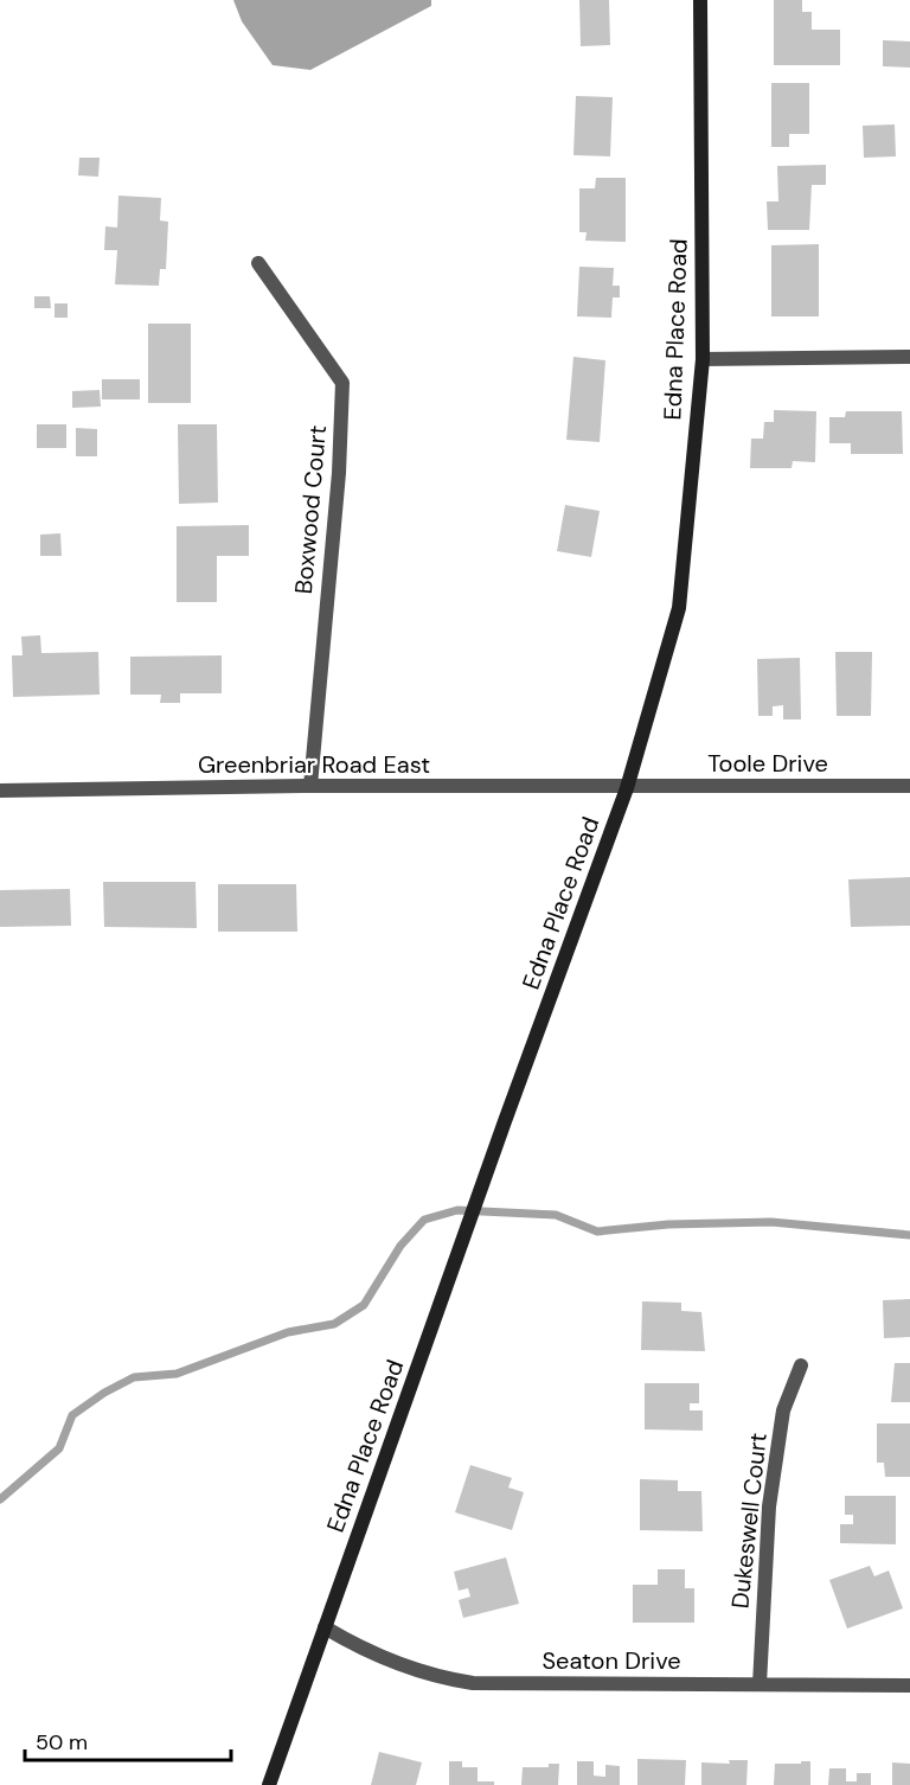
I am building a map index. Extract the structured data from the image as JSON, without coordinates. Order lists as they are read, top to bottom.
{
  "streets": {
    "street": [
      "Edna Place Road",
      "Boxwood Court",
      "Toole Drive",
      "Greenbriar Road East",
      "Dukeswell Court",
      "Seaton Drive"
    ]
  },
  "crossings": [
    ["Edna Place Road", "Toole Drive"],
    ["Edna Place Road", "Greenbriar Road East"],
    ["Edna Place Road", "Seaton Drive"],
    ["Boxwood Court", "Greenbriar Road East"],
    ["Toole Drive", "Greenbriar Road East"],
    ["Dukeswell Court", "Seaton Drive"]
  ],
  "scale_bar": "50 m"
}
